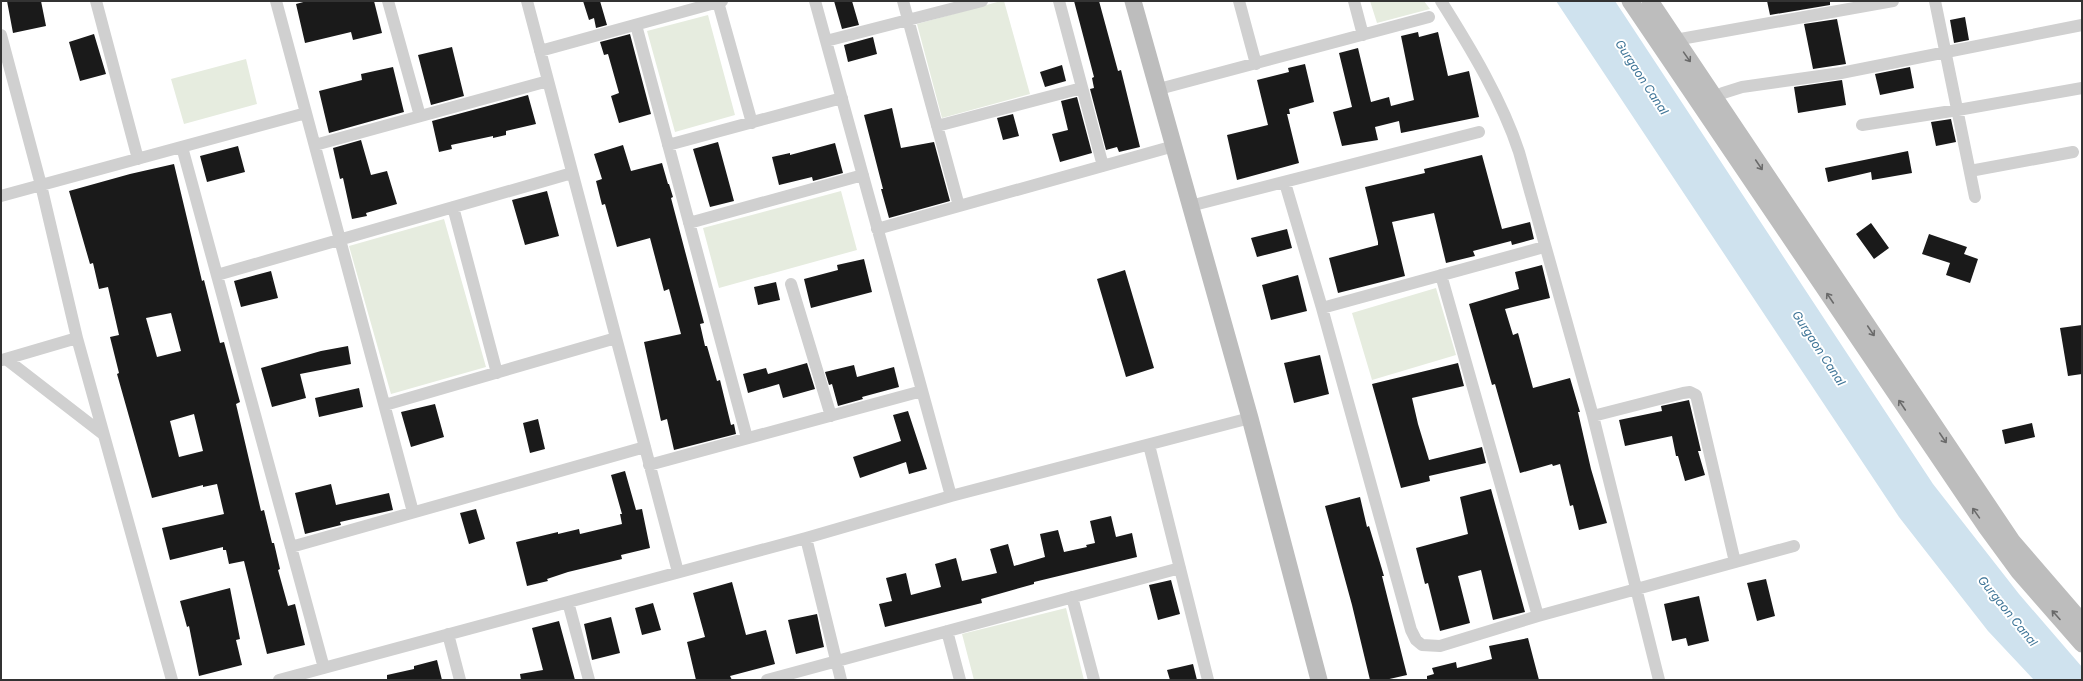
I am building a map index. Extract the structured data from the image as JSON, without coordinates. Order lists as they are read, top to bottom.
{
  "water": ["Gurgaon Canal"]
}
